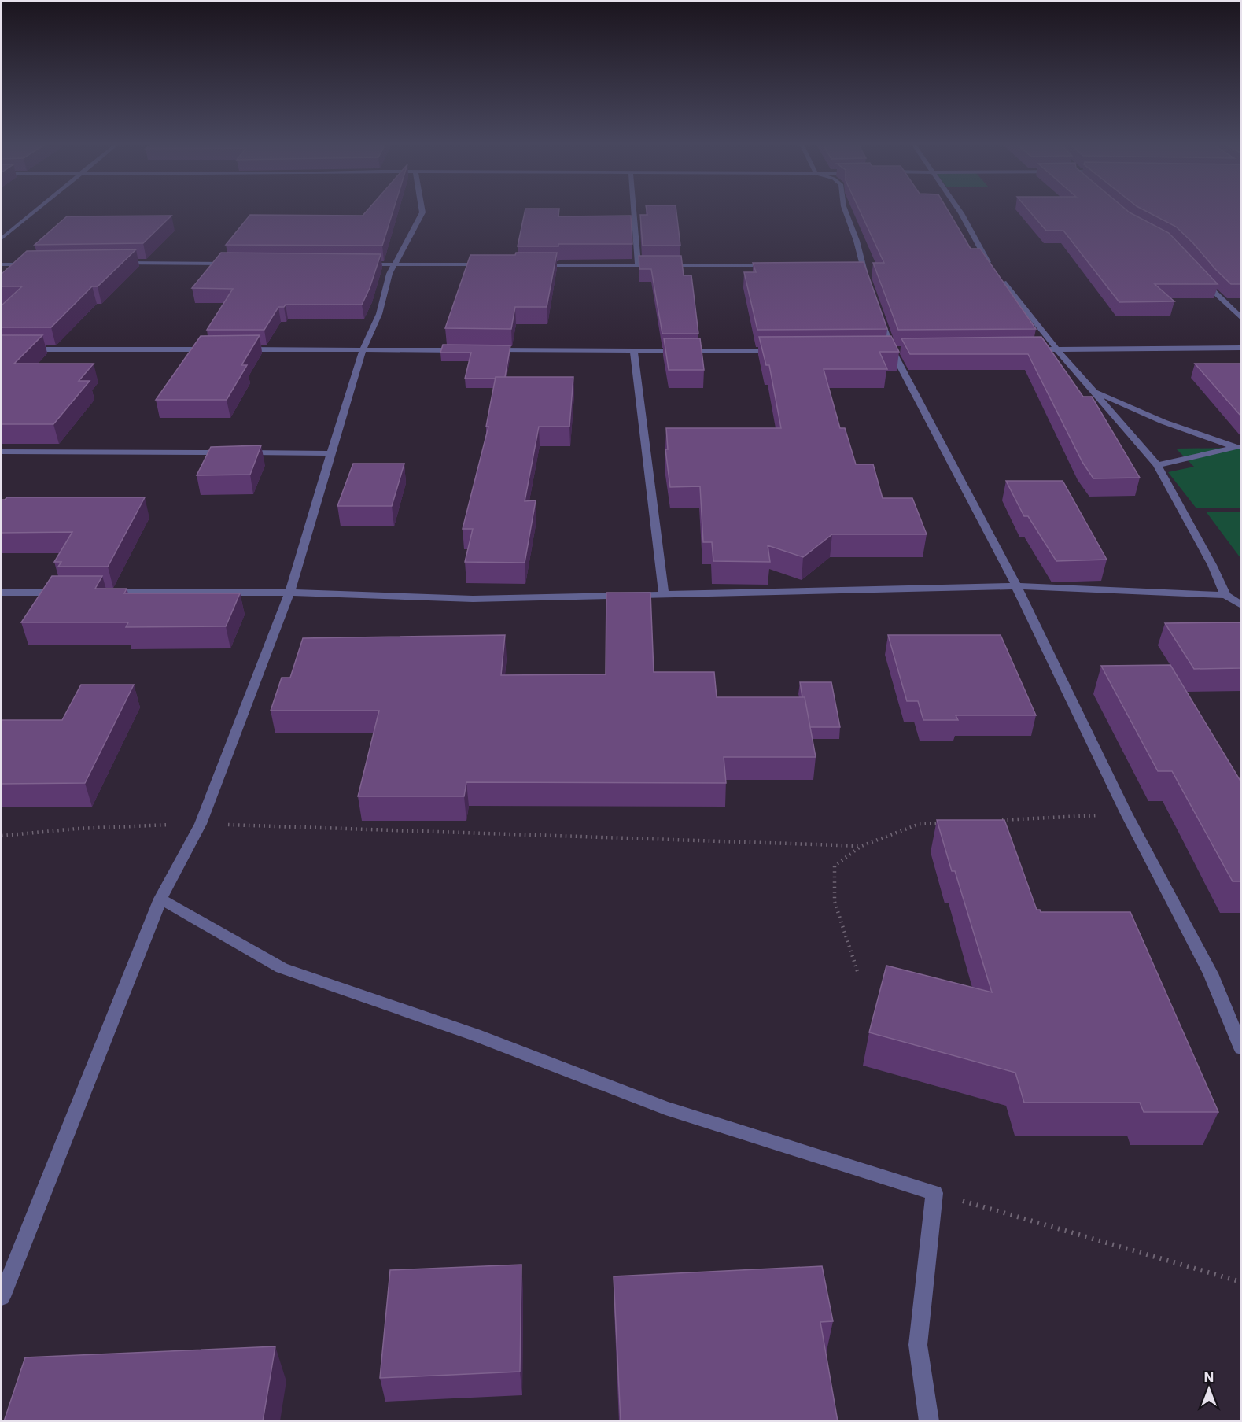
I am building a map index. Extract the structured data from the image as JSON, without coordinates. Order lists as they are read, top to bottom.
{
  "north": "top"
}
